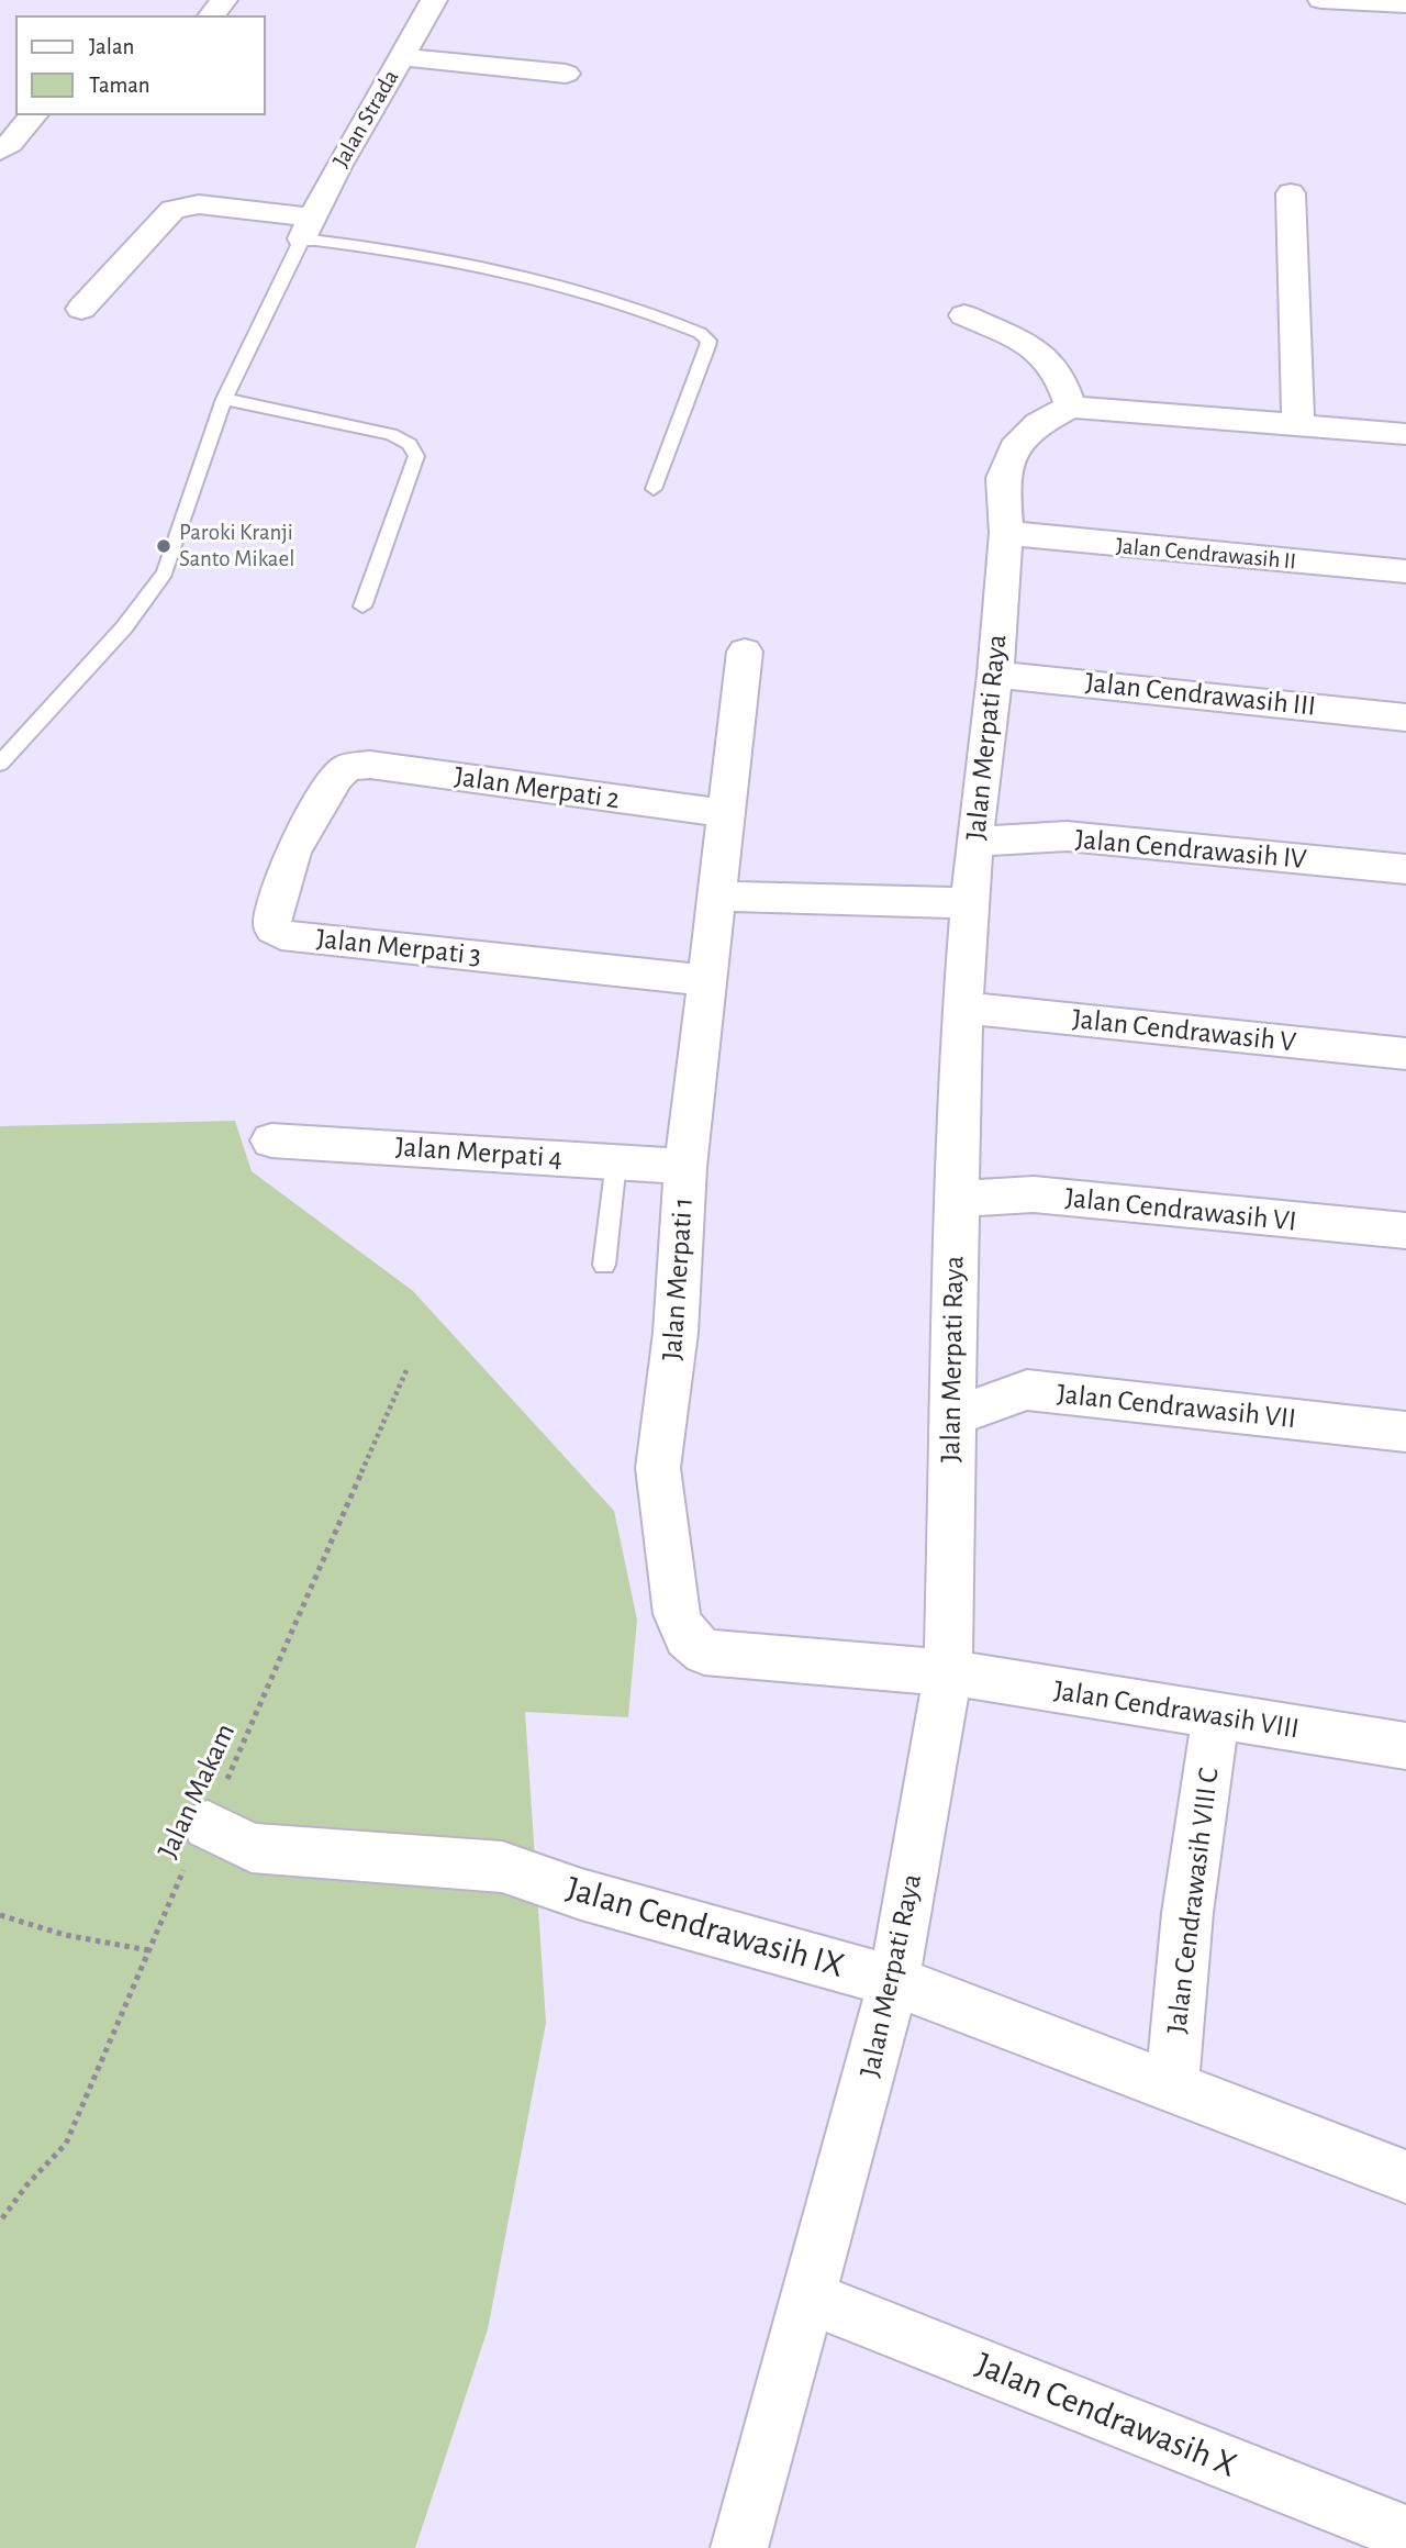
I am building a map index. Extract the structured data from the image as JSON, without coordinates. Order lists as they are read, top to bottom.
{
  "streets": {
    "street": [
      "Jalan Strada",
      "Jalan Cendrawasih II",
      "Jalan Cendrawasih III",
      "Jalan Merpati Raya",
      "Jalan Merpati 2",
      "Jalan Cendrawasih IV",
      "Jalan Merpati 3",
      "Jalan Cendrawasih V",
      "Jalan Merpati 4",
      "Jalan Cendrawasih VI",
      "Jalan Merpati 1",
      "Jalan Cendrawasih VII",
      "Jalan Cendrawasih VIII",
      "Jalan Cendrawasih VIII C",
      "Jalan Cendrawasih IX",
      "Jalan Cendrawasih X"
    ],
    "path": ["Jalan Makam"]
  },
  "crossings": [
    ["Jalan Cendrawasih II", "Jalan Merpati Raya"],
    ["Jalan Cendrawasih III", "Jalan Merpati Raya"],
    ["Jalan Merpati Raya", "Jalan Cendrawasih IV"],
    ["Jalan Merpati Raya", "Jalan Cendrawasih V"],
    ["Jalan Merpati Raya", "Jalan Cendrawasih VI"],
    ["Jalan Merpati Raya", "Jalan Merpati 1"],
    ["Jalan Merpati Raya", "Jalan Cendrawasih VII"],
    ["Jalan Merpati Raya", "Jalan Cendrawasih VIII"],
    ["Jalan Merpati Raya", "Jalan Cendrawasih IX"],
    ["Jalan Merpati Raya", "Jalan Cendrawasih X"],
    ["Jalan Merpati 2", "Jalan Merpati 3"],
    ["Jalan Merpati 2", "Jalan Merpati 1"],
    ["Jalan Merpati 3", "Jalan Merpati 1"],
    ["Jalan Merpati 4", "Jalan Merpati 1"],
    ["Jalan Merpati 1", "Jalan Cendrawasih VIII"],
    ["Jalan Cendrawasih VIII", "Jalan Cendrawasih VIII C"],
    ["Jalan Makam", "Jalan Cendrawasih IX"],
    ["Jalan Cendrawasih VIII C", "Jalan Cendrawasih IX"]
  ],
  "places": ["Paroki Kranji Santo Mikael"],
  "legend": ["Jalan", "Taman"]
}
